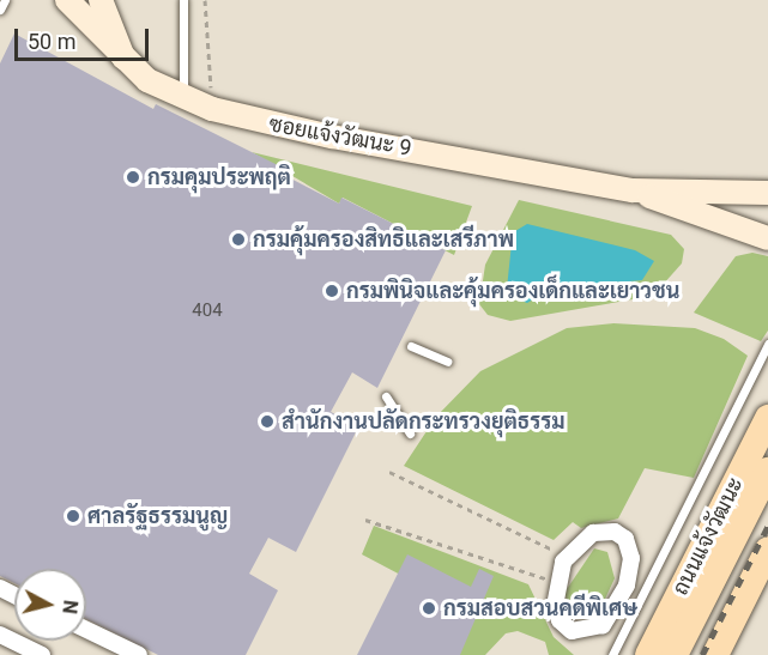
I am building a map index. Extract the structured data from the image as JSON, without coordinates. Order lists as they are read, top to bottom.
{
  "streets": {
    "main road": ["ถนนแจ้งวัฒนะ"],
    "street": ["ซอยแจ้งวัฒนะ 9"]
  },
  "places": [
    "กรมคุมประพฤติ",
    "กรมคุ้มครองสิทธิและเสรีภาพ",
    "กรมพินิจและคุ้มครองเด็กและเยาวชน",
    "สำนักงานปลัดกระทรวงยุติธรรม",
    "ศาลรัฐธรรมนูญ",
    "กรมสอบสวนคดีพิเศษ"
  ],
  "house_numbers": ["404"],
  "scale_bar": "50 m",
  "north": "right"
}
